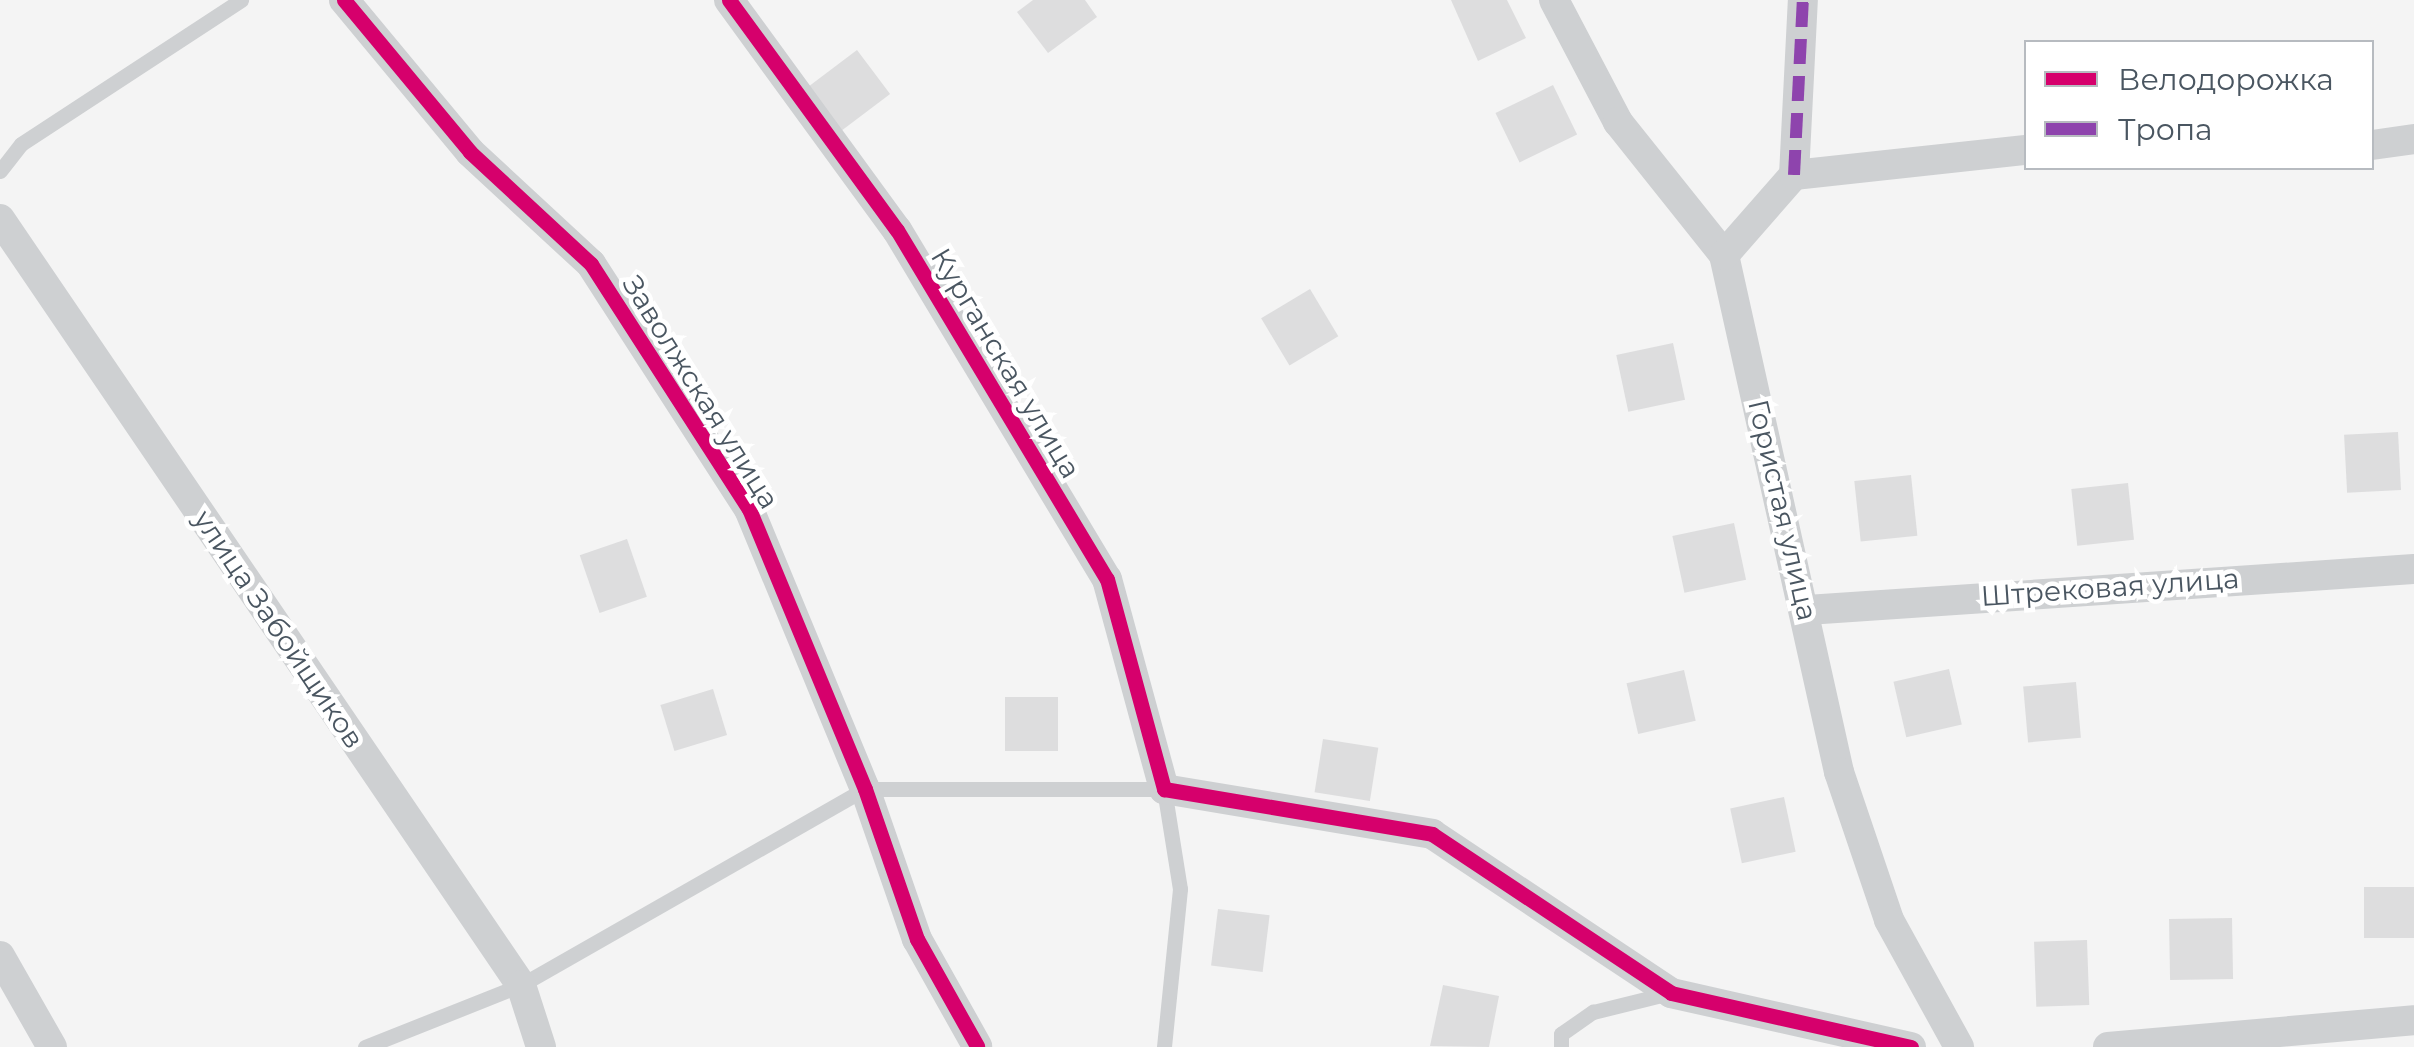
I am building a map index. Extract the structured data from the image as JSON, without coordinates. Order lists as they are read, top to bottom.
{
  "streets": {
    "street": [
      "Курганская улица",
      "Заволжская улица",
      "Гористая улица",
      "Штрековая улица",
      "улица Забойщиков"
    ]
  },
  "crossings": [
    ["Гористая улица", "Штрековая улица"]
  ],
  "legend": ["Велодорожка", "Тропа"]
}
